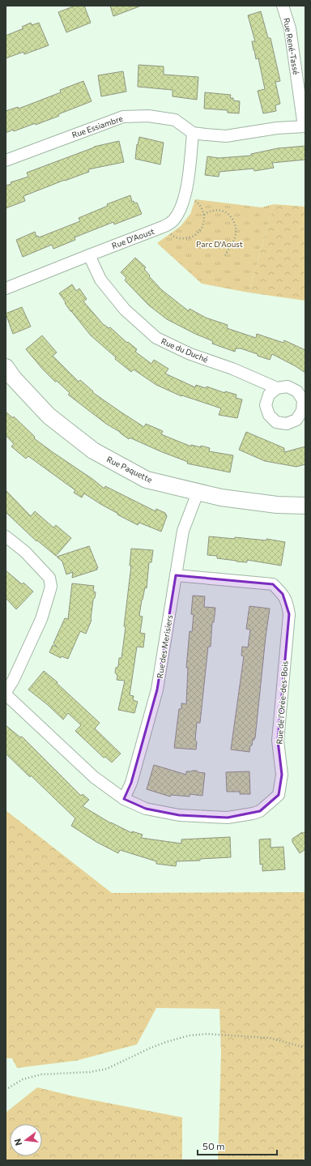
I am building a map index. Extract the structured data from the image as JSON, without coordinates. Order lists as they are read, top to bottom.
{
  "streets": {
    "street": [
      "Rue René-Tassé",
      "Rue Essiambre",
      "Rue D'Aoust",
      "Rue du Duché",
      "Rue Paquette",
      "Rue des Merisiers",
      "Rue de l'Orée-des-Bois"
    ]
  },
  "crossings": [
    ["Rue René-Tassé", "Rue Essiambre"],
    ["Rue Essiambre", "Rue D'Aoust"],
    ["Rue D'Aoust", "Rue du Duché"],
    ["Rue Paquette", "Rue des Merisiers"],
    ["Rue des Merisiers", "Rue de l'Orée-des-Bois"]
  ],
  "parks": ["Parc D'Aoust"],
  "scale_bar": "50 m",
  "north": "left"
}
